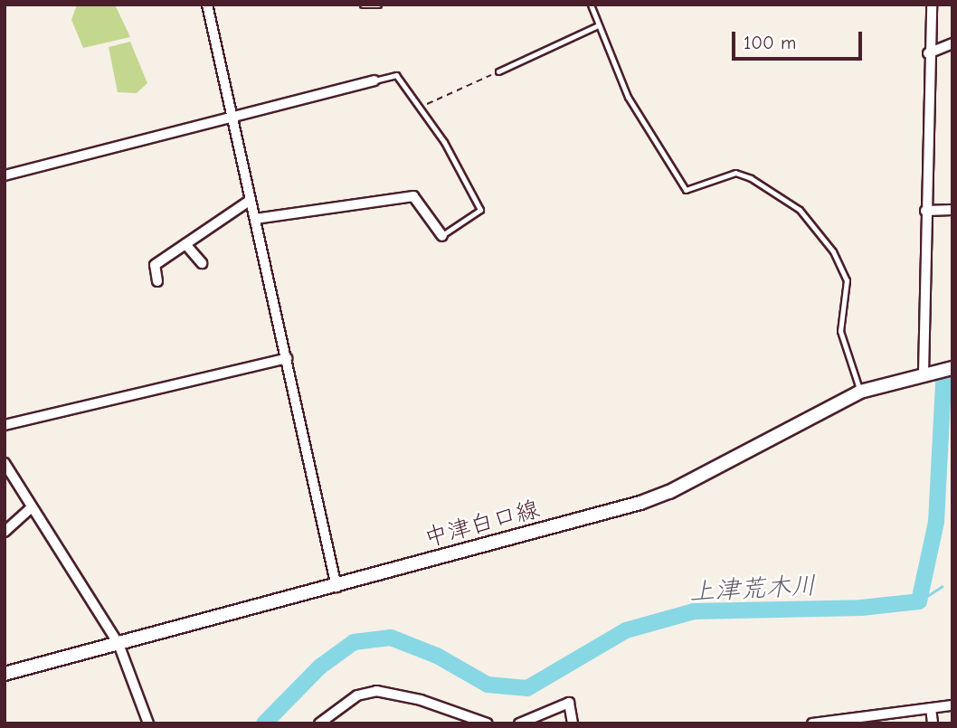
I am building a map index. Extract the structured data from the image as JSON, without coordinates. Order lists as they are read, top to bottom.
{
  "streets": {
    "main road": ["中津白口線"]
  },
  "water": ["上津荒木川"],
  "scale_bar": "100 m"
}
